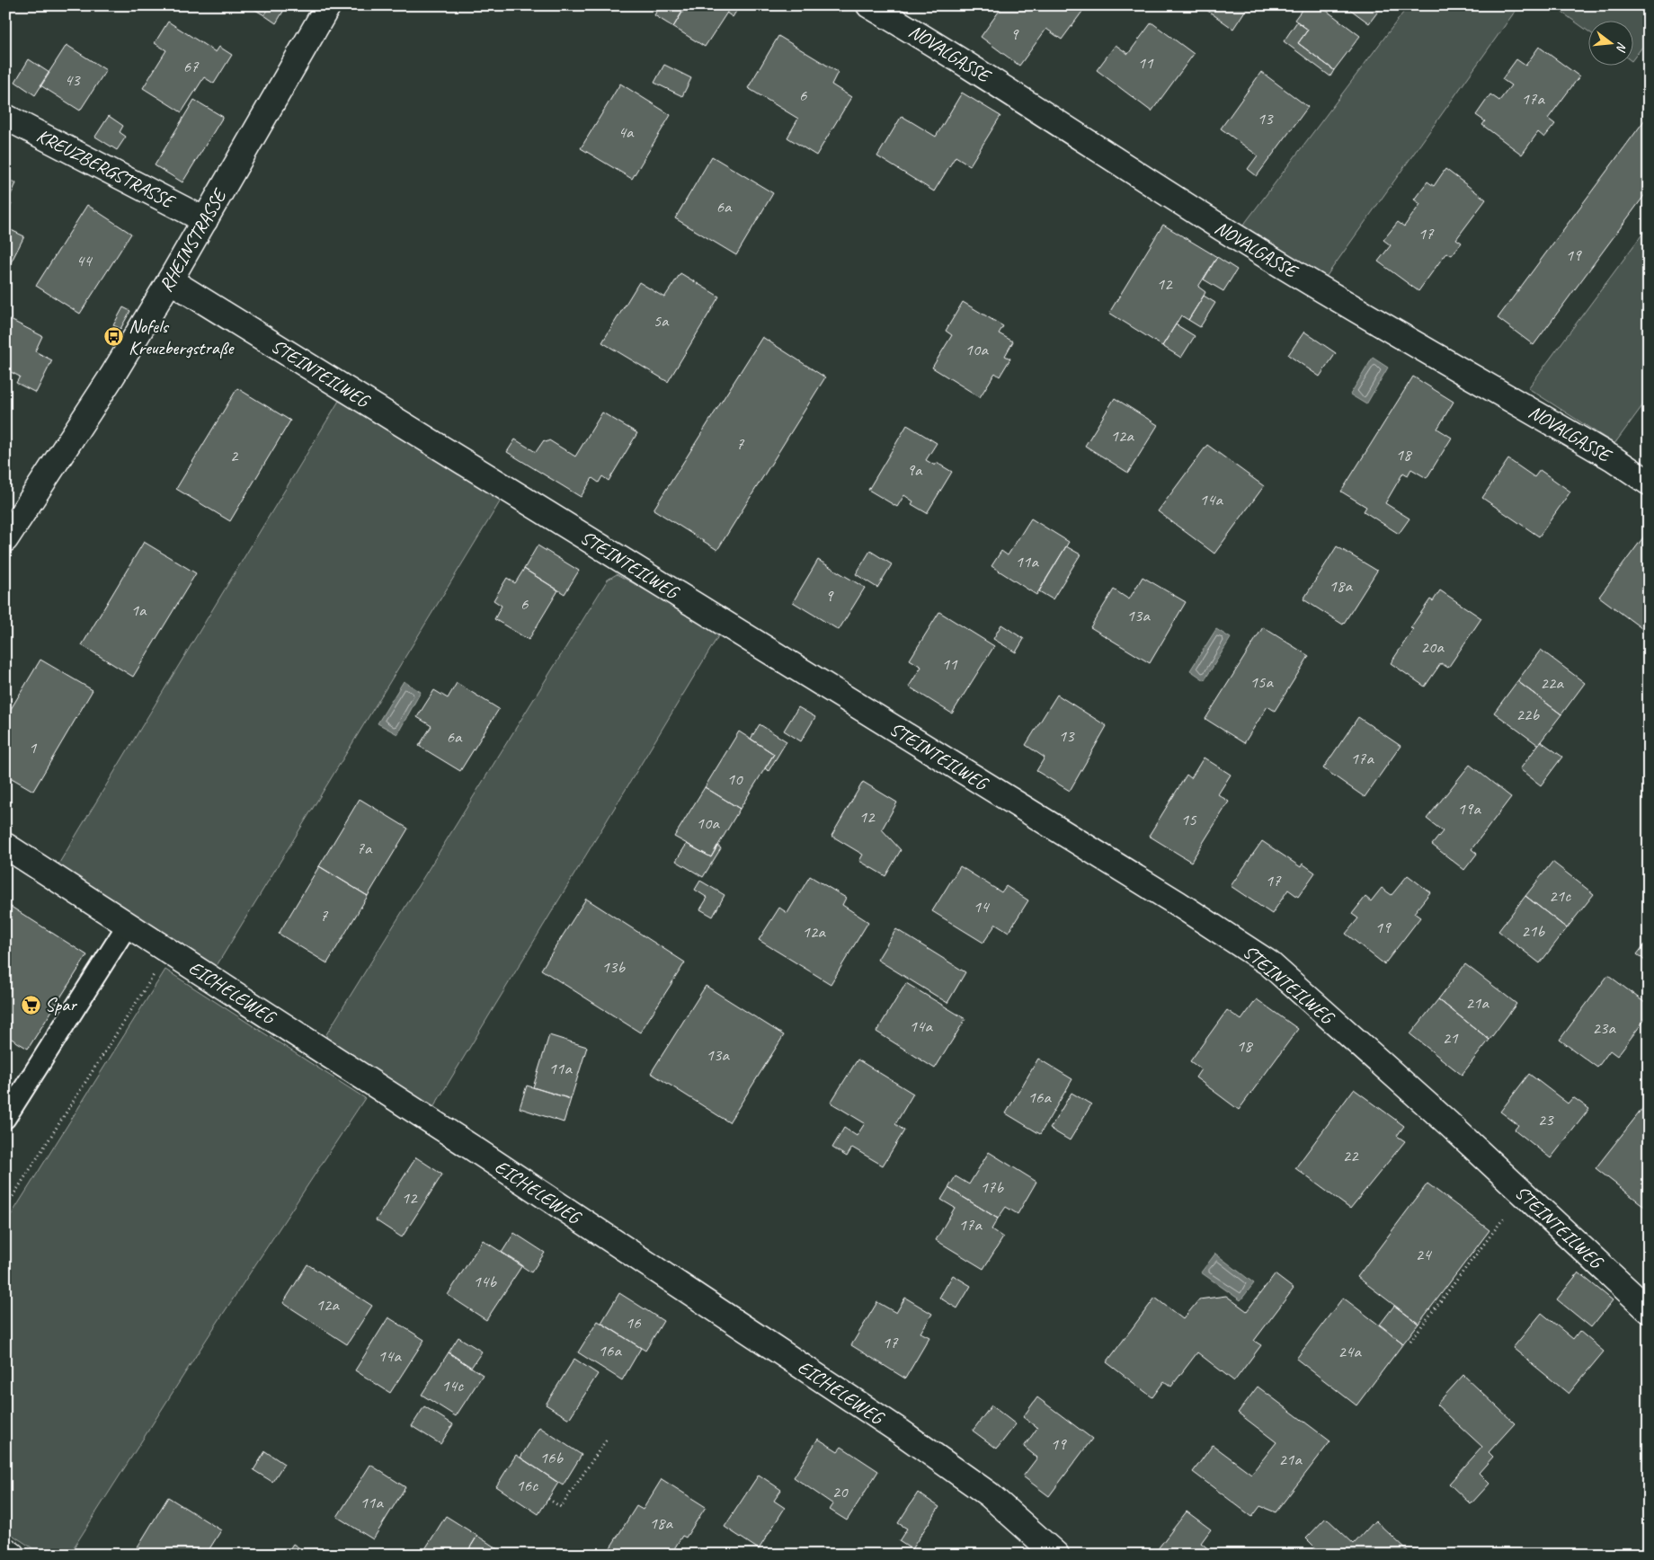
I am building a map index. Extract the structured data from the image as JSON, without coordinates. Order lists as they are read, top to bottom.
{
  "streets": {
    "street": [
      "NOVALGASSE",
      "KREUZBERGSTRASSE",
      "RHEINSTRASSE",
      "STEINTEILWEG",
      "EICHELEWEG"
    ]
  },
  "crossings": [
    ["KREUZBERGSTRASSE", "RHEINSTRASSE"],
    ["RHEINSTRASSE", "STEINTEILWEG"]
  ],
  "places": {
    "bus stop": ["Nofels Kreuzbergstraße"],
    "supermarket": ["Spar"]
  },
  "house_numbers": [
    "9",
    "11",
    "67",
    "43",
    "6",
    "17a",
    "13",
    "4a",
    "6a",
    "17",
    "19",
    "44",
    "12",
    "5a",
    "10a",
    "12a",
    "7",
    "18",
    "2",
    "9a",
    "14a",
    "11a",
    "18a",
    "9",
    "6",
    "1a",
    "13a",
    "20a",
    "11",
    "15a",
    "22a",
    "22b",
    "13",
    "6a",
    "1",
    "17a",
    "10",
    "19a",
    "12",
    "15",
    "10a",
    "7a",
    "17",
    "21c",
    "14",
    "7",
    "19",
    "21b",
    "12a",
    "13b",
    "21a",
    "14a",
    "23a",
    "21",
    "18",
    "13a",
    "11a",
    "16a",
    "23",
    "22",
    "17b",
    "12",
    "17a",
    "24",
    "14b",
    "12a",
    "16",
    "17",
    "16a",
    "24a",
    "14a",
    "14c",
    "19",
    "16b",
    "21a",
    "16c",
    "20",
    "11a",
    "18a"
  ],
  "north": "right"
}
